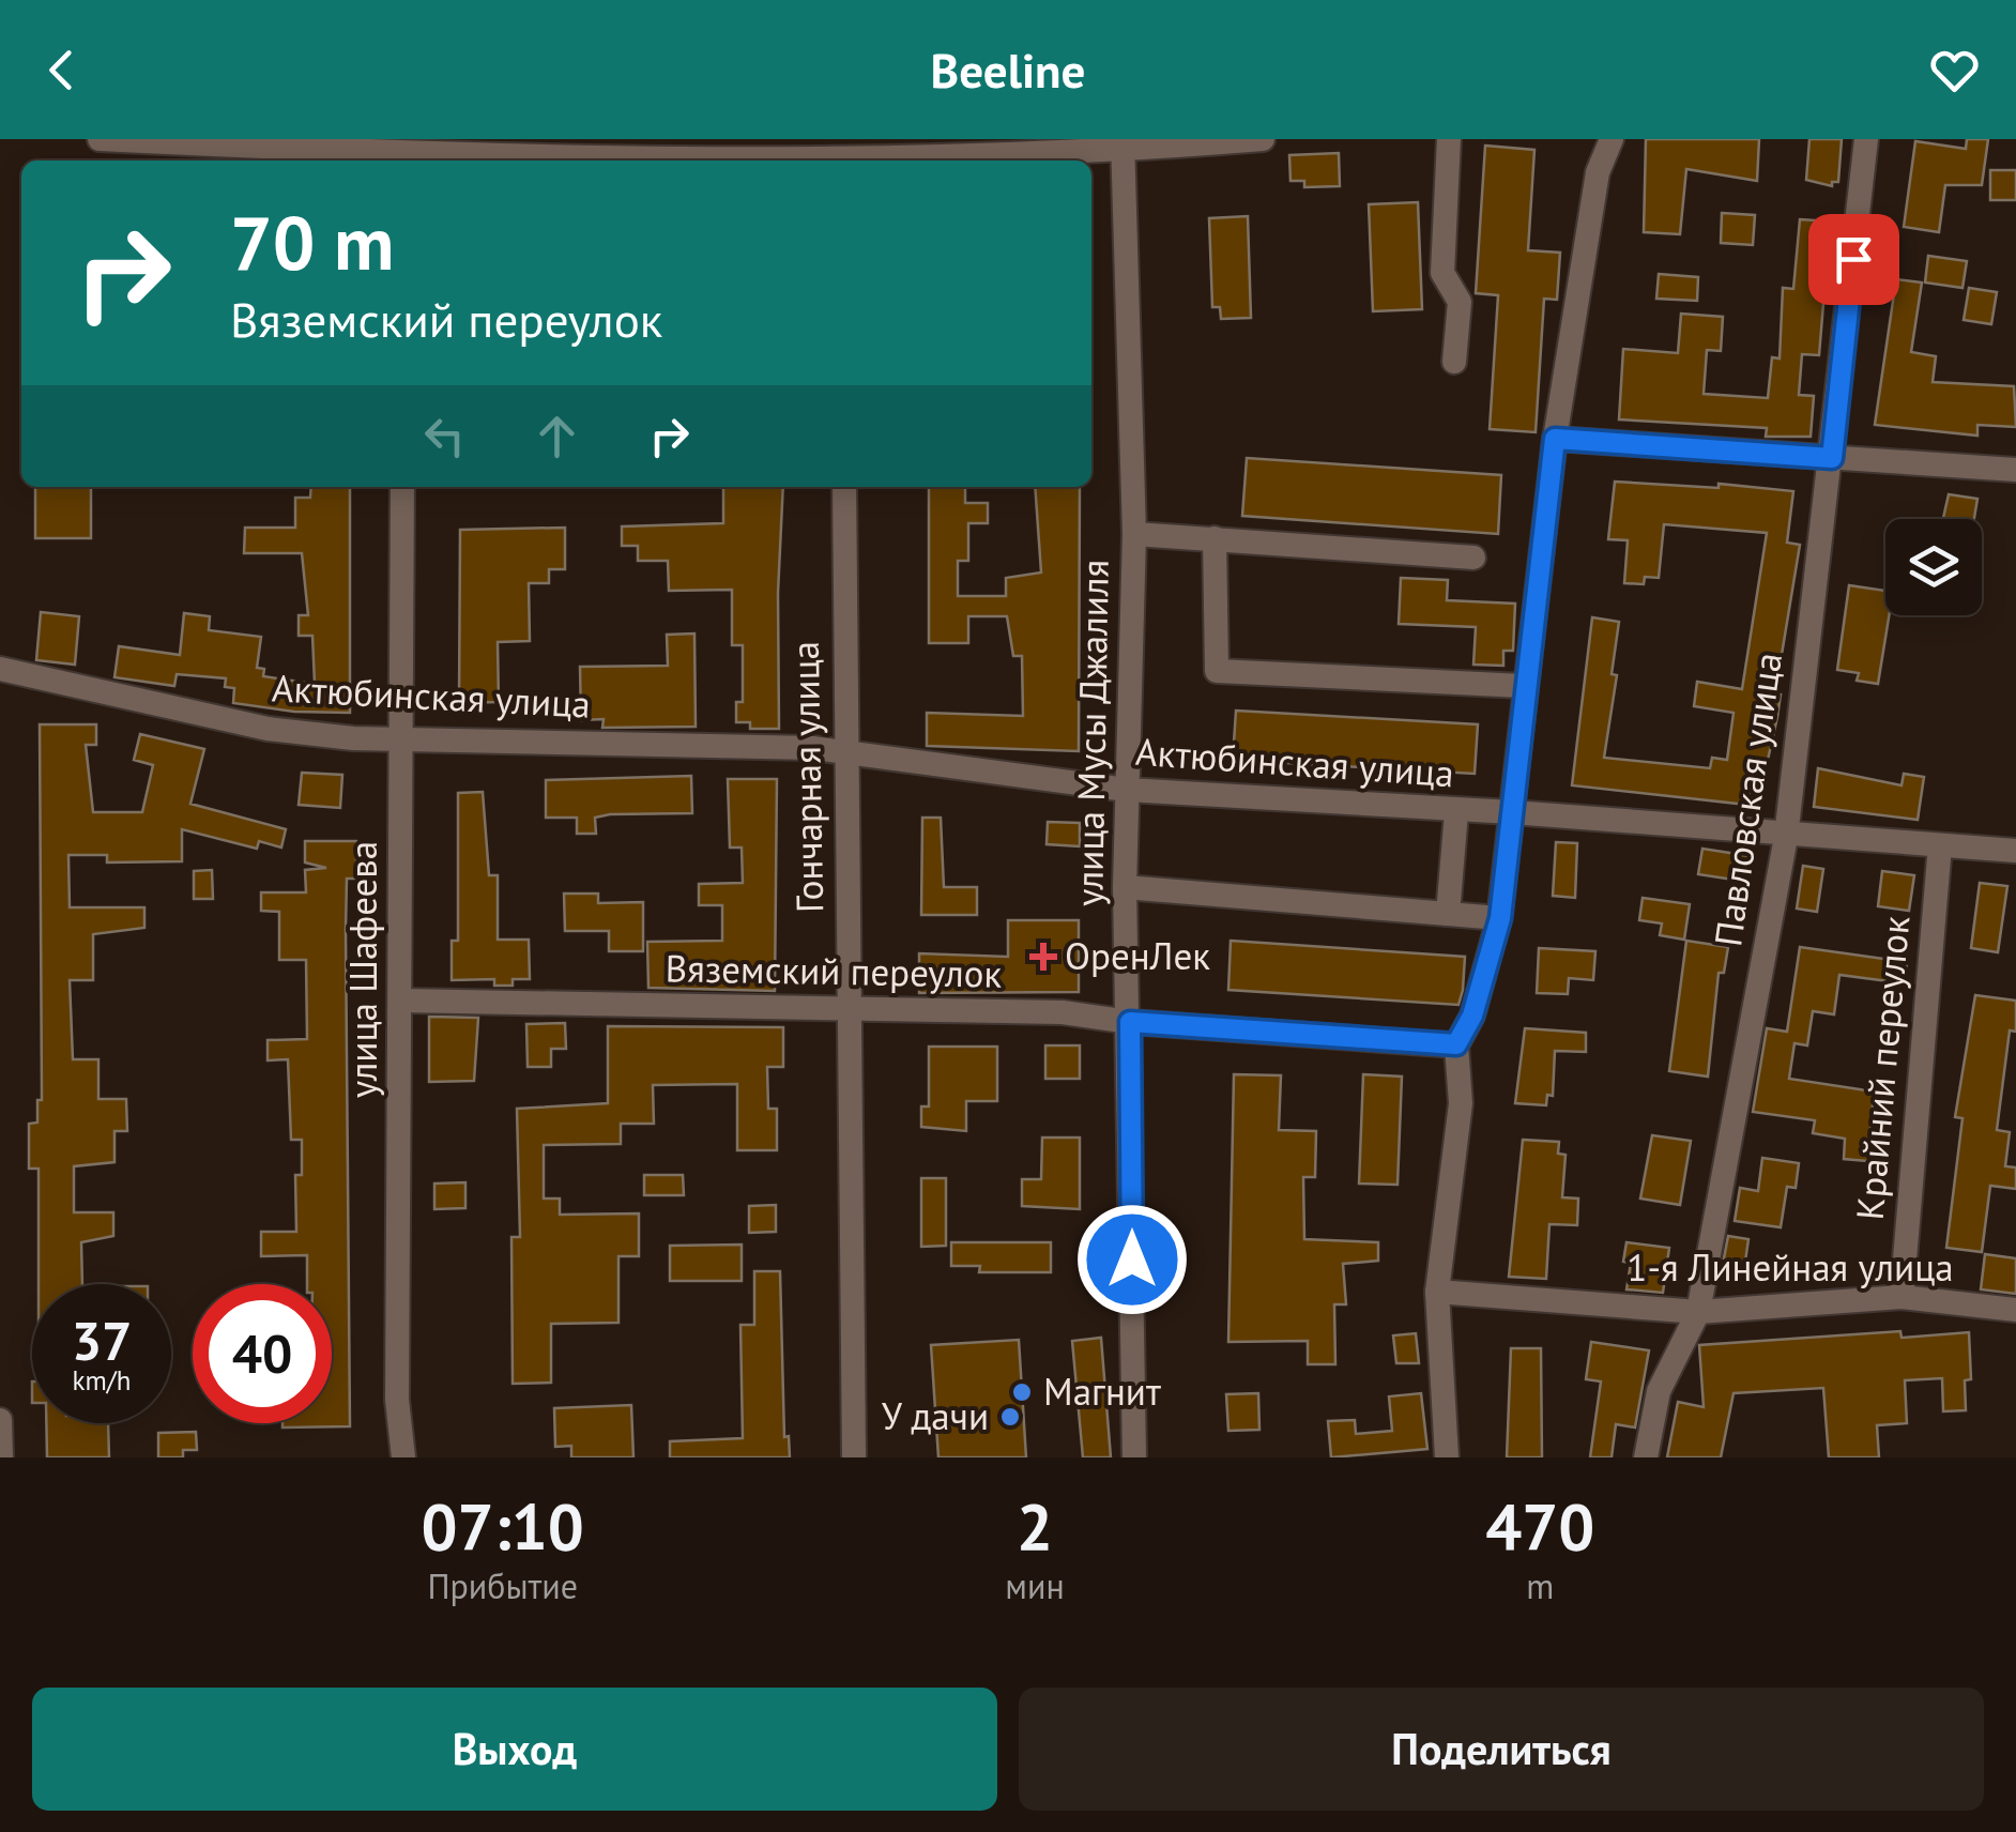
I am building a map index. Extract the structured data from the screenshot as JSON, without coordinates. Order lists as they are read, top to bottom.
{
  "streets": {
    "street": [
      "Актюбинская улица",
      "улица Мусы Джалиля",
      "Гончарная улица",
      "Павловская улица",
      "улица Шафеева",
      "Вяземский переулок",
      "Крайний переулок",
      "1-я Линейная улица"
    ]
  },
  "crossings": [
    ["Актюбинская улица", "улица Мусы Джалиля"],
    ["Актюбинская улица", "Гончарная улица"],
    ["Актюбинская улица", "Павловская улица"],
    ["Актюбинская улица", "улица Шафеева"],
    ["Актюбинская улица", "Крайний переулок"],
    ["улица Мусы Джалиля", "Вяземский переулок"],
    ["Гончарная улица", "Вяземский переулок"],
    ["Павловская улица", "1-я Линейная улица"],
    ["улица Шафеева", "Вяземский переулок"],
    ["Крайний переулок", "1-я Линейная улица"]
  ],
  "places": {
    "health": ["ОренЛек"],
    "other": ["Магнит", "У дачи"]
  },
  "page": {
    "header": "Beeline",
    "turn": ["70 m", "Вяземский переулок"],
    "speed": "37 km/h",
    "limit": "40",
    "eta": [
      "07:10",
      "Прибытие",
      "2",
      "мин",
      "470",
      "m"
    ],
    "buttons": ["Выход", "Поделиться"]
  }
}
